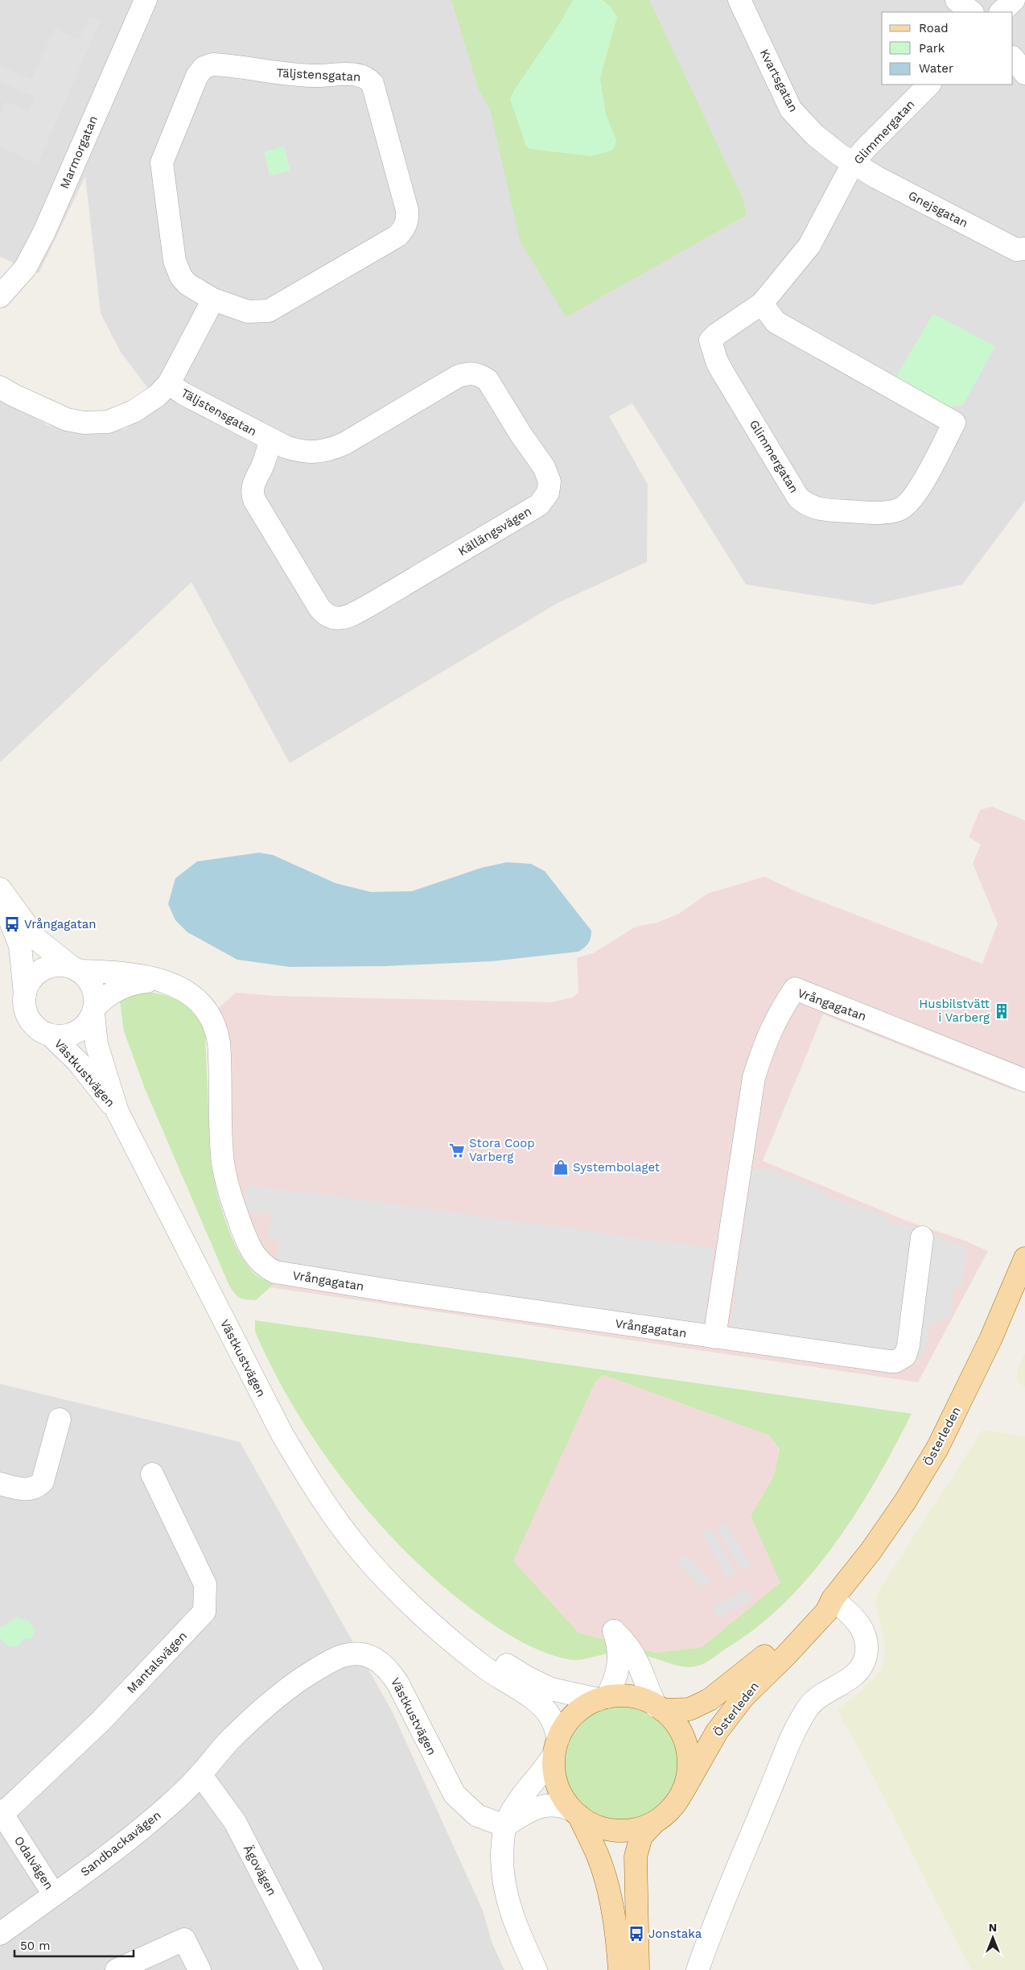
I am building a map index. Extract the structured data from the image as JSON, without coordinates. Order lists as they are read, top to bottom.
{
  "streets": {
    "main road": ["Österleden"],
    "street": [
      "Täljstensgatan",
      "Kvartsgatan",
      "Glimmergatan",
      "Marmorgatan",
      "Gnejsgatan",
      "Källängsvägen",
      "Vrångagatan",
      "Västkustvägen",
      "Mantalsvägen",
      "Sandbackavägen",
      "Odalvägen",
      "Ägovägen"
    ]
  },
  "crossings": [
    ["Täljstensgatan", "Källängsvägen"],
    ["Kvartsgatan", "Glimmergatan"],
    ["Kvartsgatan", "Gnejsgatan"],
    ["Glimmergatan", "Gnejsgatan"],
    ["Vrångagatan", "Västkustvägen"],
    ["Västkustvägen", "Österleden"],
    ["Västkustvägen", "Sandbackavägen"],
    ["Mantalsvägen", "Odalvägen"],
    ["Sandbackavägen", "Odalvägen"],
    ["Sandbackavägen", "Ägovägen"]
  ],
  "places": {
    "bus stop": ["Vrångagatan", "Jonstaka"],
    "building": ["Husbilstvätt i Varberg"],
    "supermarket": ["Stora Coop Varberg"],
    "shop": ["Systembolaget"]
  },
  "legend": ["Road", "Park", "Water"],
  "scale_bar": "50 m",
  "north": "top"
}
